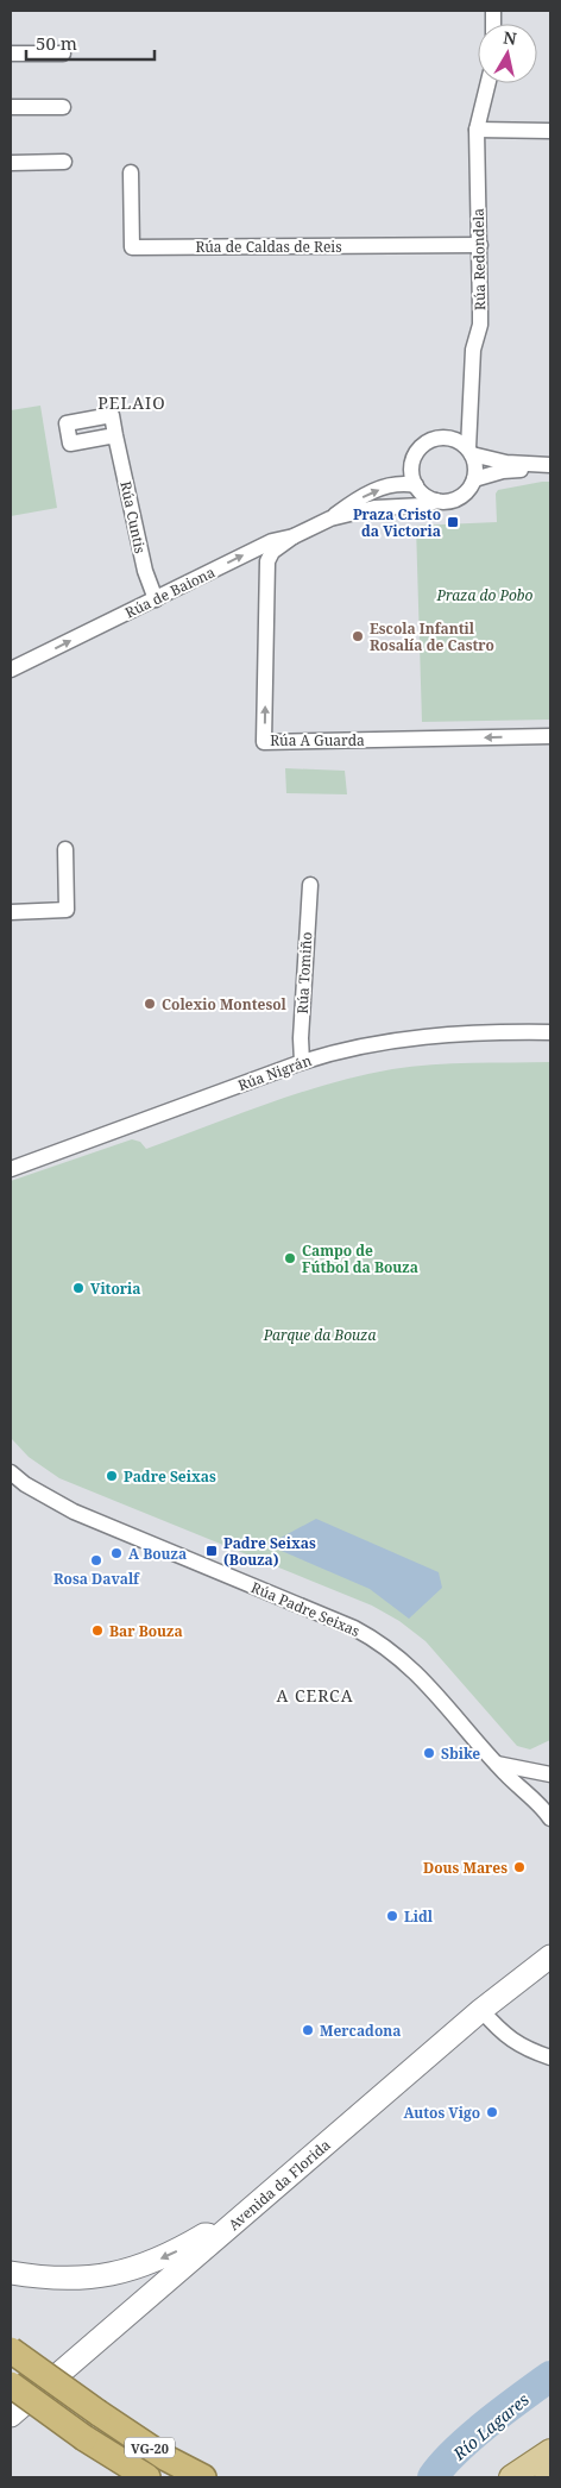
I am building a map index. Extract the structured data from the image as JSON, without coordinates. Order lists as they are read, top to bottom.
{
  "streets": {
    "highway": ["VG-20"],
    "main road": ["Avenida da Florida"],
    "street": [
      "Rúa de Caldas de Reis",
      "Rúa Redondela",
      "Rúa Cuntis",
      "Rúa de Baiona",
      "Rúa A Guarda",
      "Rúa Tomiño",
      "Rúa Nigrán",
      "Rúa Padre Seixas"
    ]
  },
  "crossings": [
    ["Rúa de Caldas de Reis", "Rúa Redondela"],
    ["Rúa Redondela", "Rúa de Baiona"],
    ["Rúa Cuntis", "Rúa de Baiona"],
    ["Rúa de Baiona", "Rúa A Guarda"],
    ["Rúa Tomiño", "Rúa Nigrán"]
  ],
  "one_way": ["Rúa de Baiona"],
  "districts": ["PELAIO", "A CERCA"],
  "water": ["Río Lagares"],
  "parks": ["Praza do Pobo", "Parque da Bouza"],
  "places": {
    "transit": ["Praza Cristo da Victoria", "Padre Seixas (Bouza)"],
    "other": [
      "Escola Infantil Rosalía de Castro",
      "Colexio Montesol",
      "Campo de Fútbol da Bouza",
      "Vitoria",
      "Padre Seixas",
      "A Bouza",
      "Rosa Davalf",
      "Bar Bouza",
      "Sbike",
      "Dous Mares",
      "Lidl",
      "Mercadona",
      "Autos Vigo"
    ]
  },
  "scale_bar": "50 m",
  "north": "top"
}
